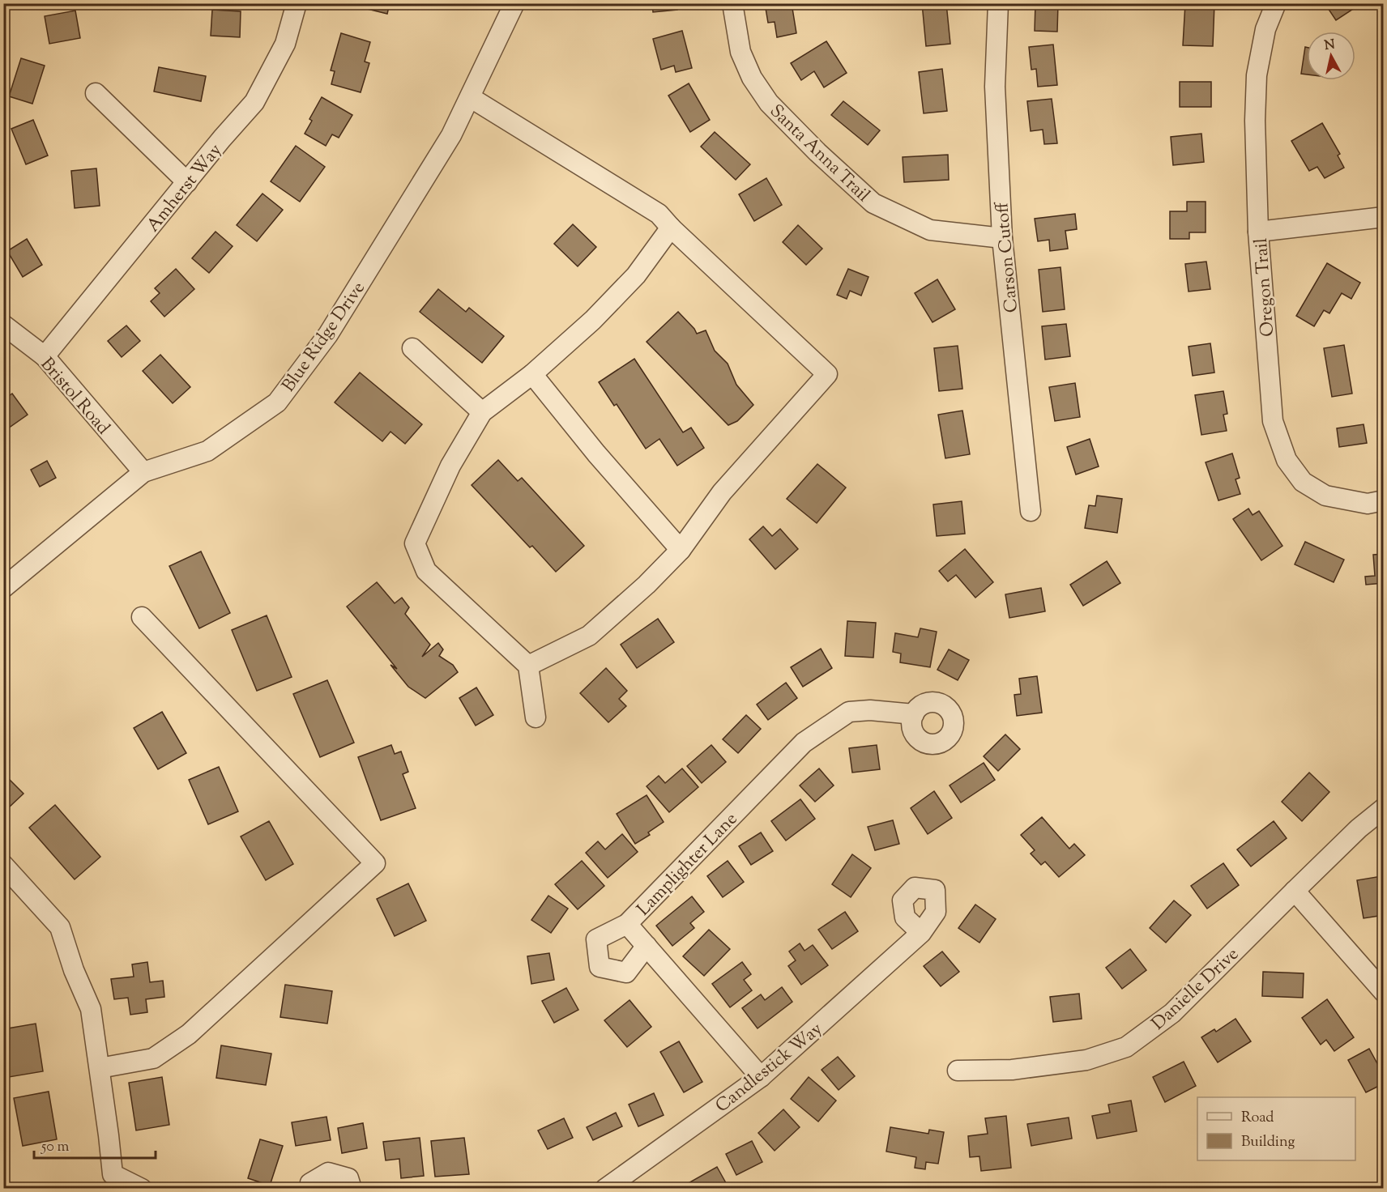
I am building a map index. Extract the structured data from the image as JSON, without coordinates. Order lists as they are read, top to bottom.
{
  "streets": {
    "street": [
      "Santa Anna Trail",
      "Amherst Way",
      "Carson Cutoff",
      "Oregon Trail",
      "Blue Ridge Drive",
      "Bristol Road",
      "Lamplighter Lane",
      "Danielle Drive",
      "Candlestick Way"
    ]
  },
  "crossings": [
    ["Santa Anna Trail", "Carson Cutoff"],
    ["Amherst Way", "Bristol Road"],
    ["Blue Ridge Drive", "Bristol Road"],
    ["Lamplighter Lane", "Candlestick Way"]
  ],
  "legend": ["Road", "Building"],
  "scale_bar": "50 m",
  "north": "top"
}
